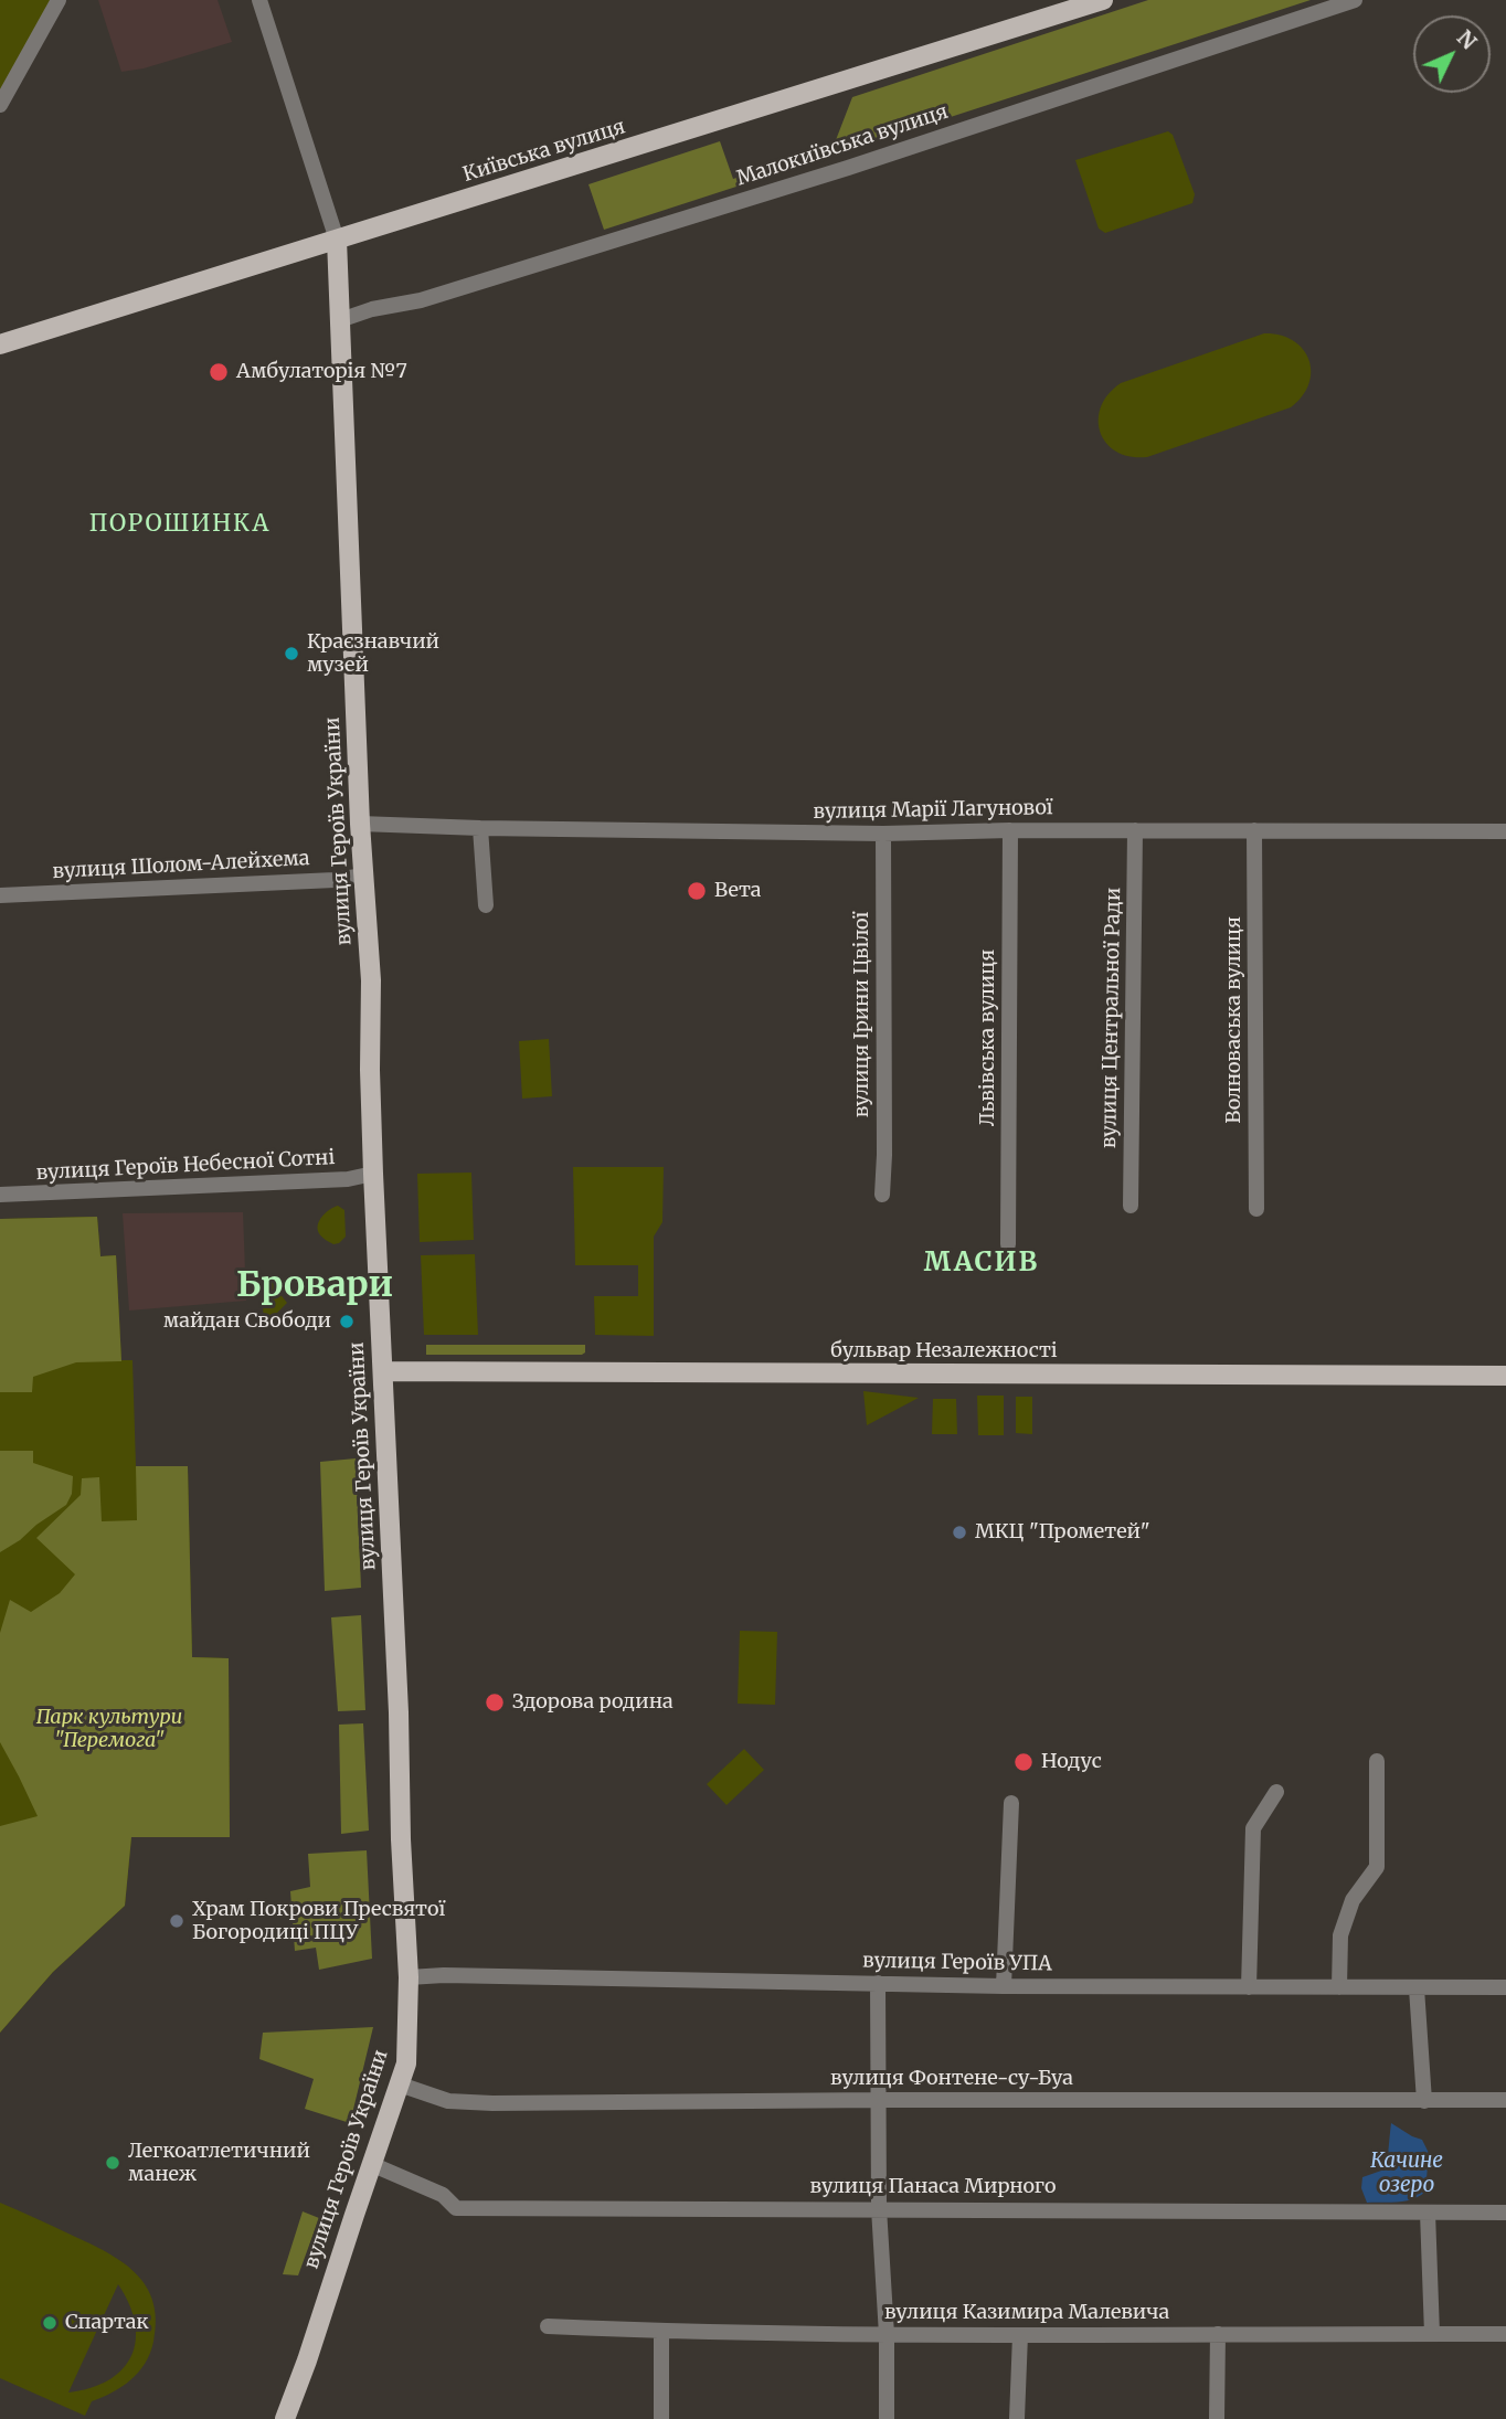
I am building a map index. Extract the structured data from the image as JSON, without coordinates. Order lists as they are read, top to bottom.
{
  "streets": {
    "main road": ["Київська вулиця", "вулиця Героїв України", "бульвар Незалежності"],
    "street": [
      "Малокиївська вулиця",
      "вулиця Марії Лагунової",
      "вулиця Шолом-Алейхема",
      "вулиця Ірини Цвілої",
      "вулиця Центральної Ради",
      "Волноваська вулиця",
      "Львівська вулиця",
      "вулиця Героїв Небесної Сотні",
      "вулиця Героїв УПА",
      "вулиця Фонтене-су-Буа",
      "вулиця Панаса Мирного",
      "вулиця Казимира Малевича"
    ]
  },
  "crossings": [
    ["Малокиївська вулиця", "вулиця Героїв України"],
    ["Київська вулиця", "вулиця Героїв України"],
    ["вулиця Марії Лагунової", "вулиця Героїв України"],
    ["вулиця Марії Лагунової", "вулиця Ірини Цвілої"],
    ["вулиця Марії Лагунової", "вулиця Центральної Ради"],
    ["вулиця Марії Лагунової", "Волноваська вулиця"],
    ["вулиця Марії Лагунової", "Львівська вулиця"],
    ["вулиця Героїв України", "вулиця Шолом-Алейхема"],
    ["вулиця Героїв України", "вулиця Героїв Небесної Сотні"],
    ["вулиця Героїв України", "бульвар Незалежності"],
    ["вулиця Героїв України", "вулиця Героїв УПА"],
    ["вулиця Героїв України", "вулиця Фонтене-су-Буа"],
    ["вулиця Героїв України", "вулиця Панаса Мирного"]
  ],
  "districts": ["ПОРОШИНКА", "МАСИВ", "Бровари"],
  "water": ["Качине озеро"],
  "parks": ["Парк культури \"Перемога\""],
  "places": [
    "Амбулаторія №7",
    "Краєзнавчий музей",
    "Вета",
    "майдан Свободи",
    "МКЦ \"Прометей\"",
    "Здорова родина",
    "Нодус",
    "Храм Покрови Пресвятої Богородиці ПЦУ",
    "Легкоатлетичний манеж",
    "Спартак"
  ],
  "north": "top right"
}
